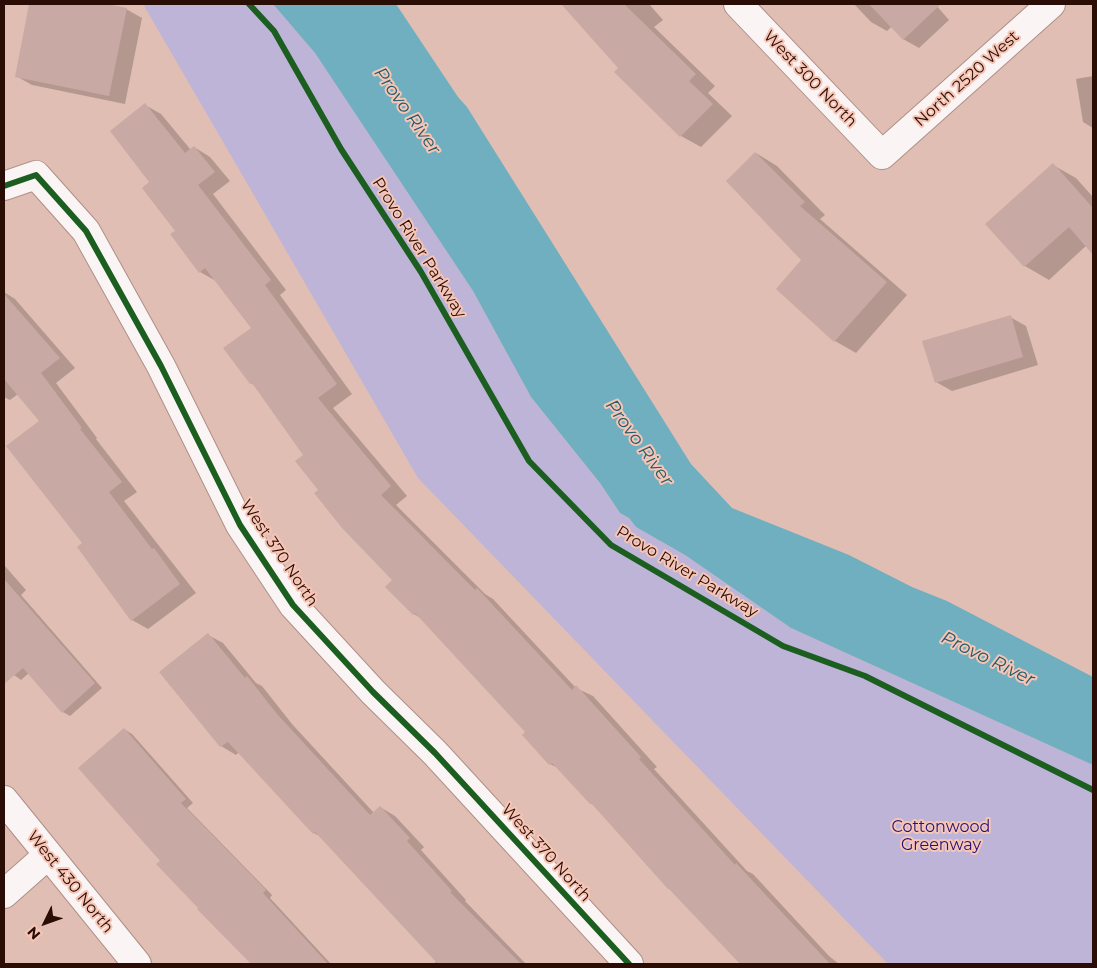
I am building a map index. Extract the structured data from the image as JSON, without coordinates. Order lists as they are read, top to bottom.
{
  "streets": {
    "street": [
      "West 300 North",
      "North 2520 West",
      "West 370 North",
      "West 430 North"
    ],
    "cycle path": ["Provo River Parkway"]
  },
  "crossings": [
    ["West 300 North", "North 2520 West"]
  ],
  "water": ["Provo River"],
  "parks": ["Cottonwood Greenway"],
  "north": "bottom left"
}
